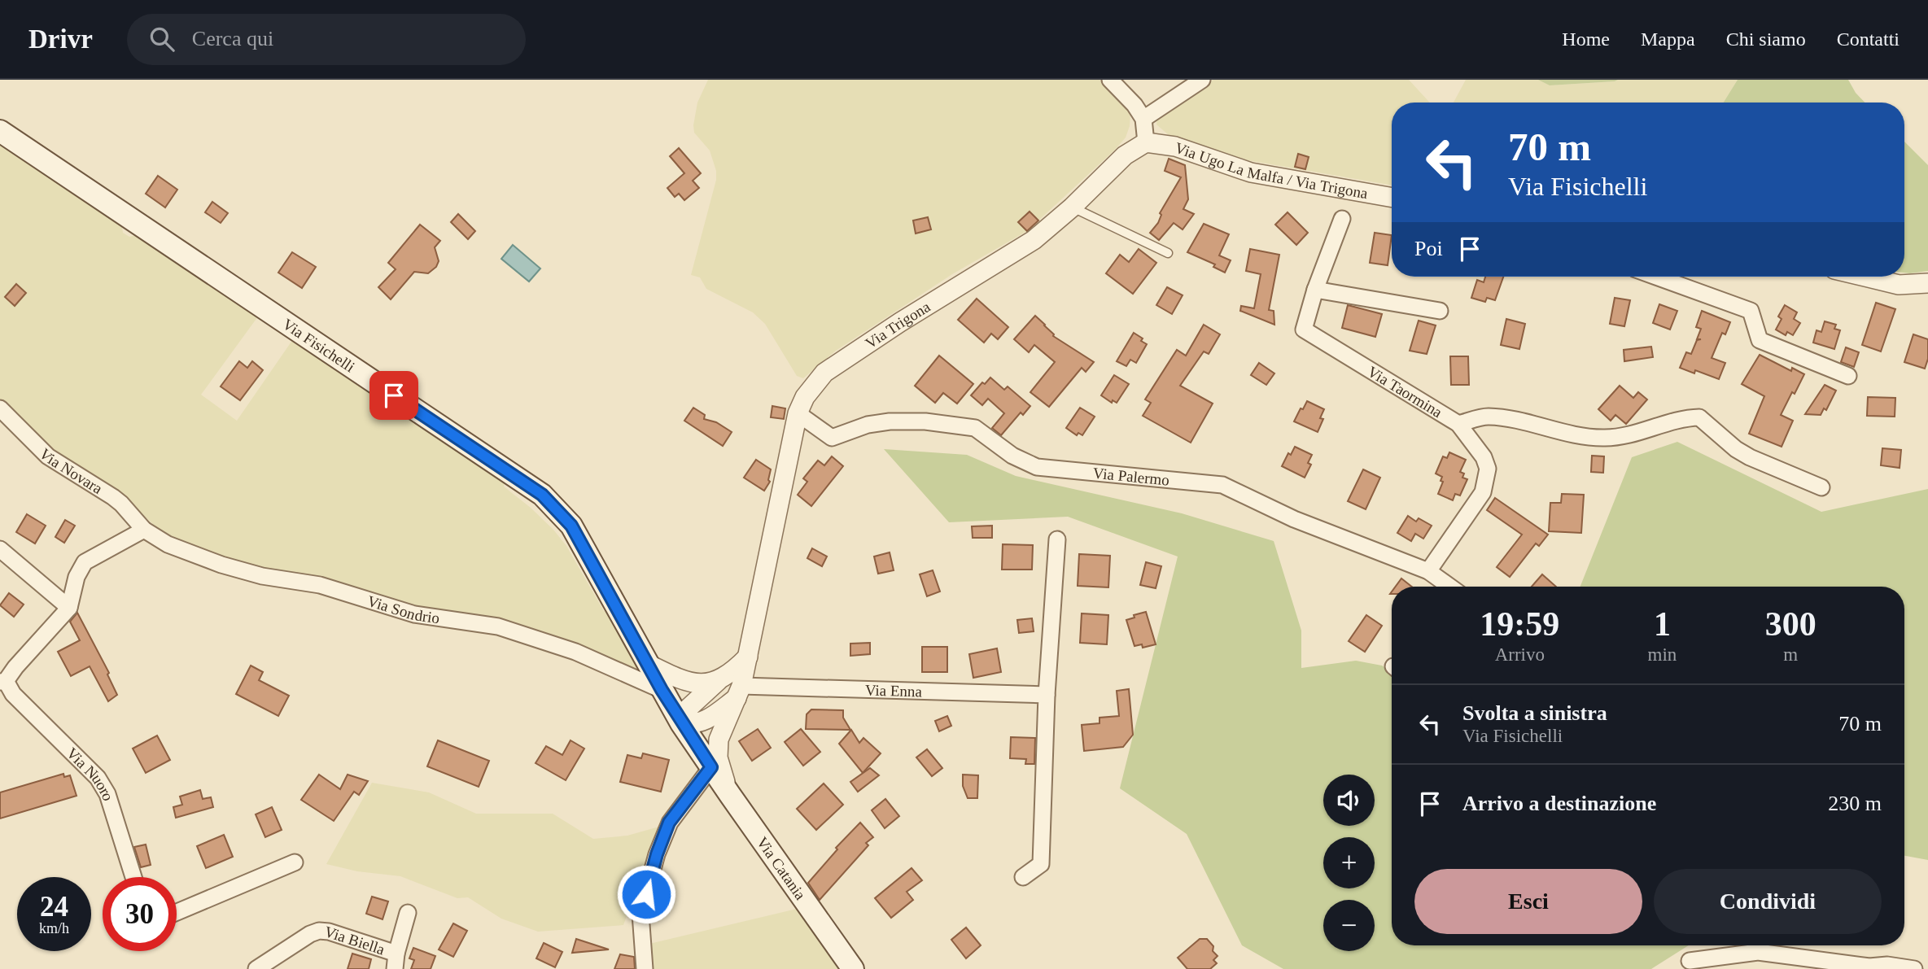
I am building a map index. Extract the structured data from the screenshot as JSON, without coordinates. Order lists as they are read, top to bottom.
{
  "streets": {
    "main road": ["Via Fisichelli", "Via Catania"],
    "street": [
      "Via Ugo La Malfa / Via Trigona",
      "Via Trigona",
      "Via Taormina",
      "Via Novara",
      "Via Palermo",
      "Via Sondrio",
      "Via Enna",
      "Via Nuoro",
      "Via Biella"
    ]
  },
  "crossings": [
    ["Via Ugo La Malfa / Via Trigona", "Via Trigona"],
    ["Via Trigona", "Via Palermo"],
    ["Via Trigona", "Via Enna"],
    ["Via Trigona", "Via Catania"],
    ["Via Fisichelli", "Via Sondrio"],
    ["Via Fisichelli", "Via Catania"],
    ["Via Taormina", "Via Palermo"],
    ["Via Novara", "Via Sondrio"]
  ],
  "page": {
    "header": "Drivr",
    "search": "Cerca qui",
    "nav": [
      "Home",
      "Mappa",
      "Chi siamo",
      "Contatti"
    ],
    "turn": ["70 m", "Via Fisichelli"],
    "then": "Poi",
    "eta": [
      "19:59",
      "Arrivo",
      "1",
      "min",
      "300",
      "m"
    ],
    "list": [
      {
        "name": "Svolta a sinistra",
        "note": "Via Fisichelli",
        "value": "70 m"
      },
      {
        "name": "Arrivo a destinazione",
        "value": "230 m"
      }
    ],
    "map_buttons": ["+", "−"],
    "buttons": ["Esci", "Condividi"],
    "speed": "24 km/h",
    "limit": "30"
  }
}
